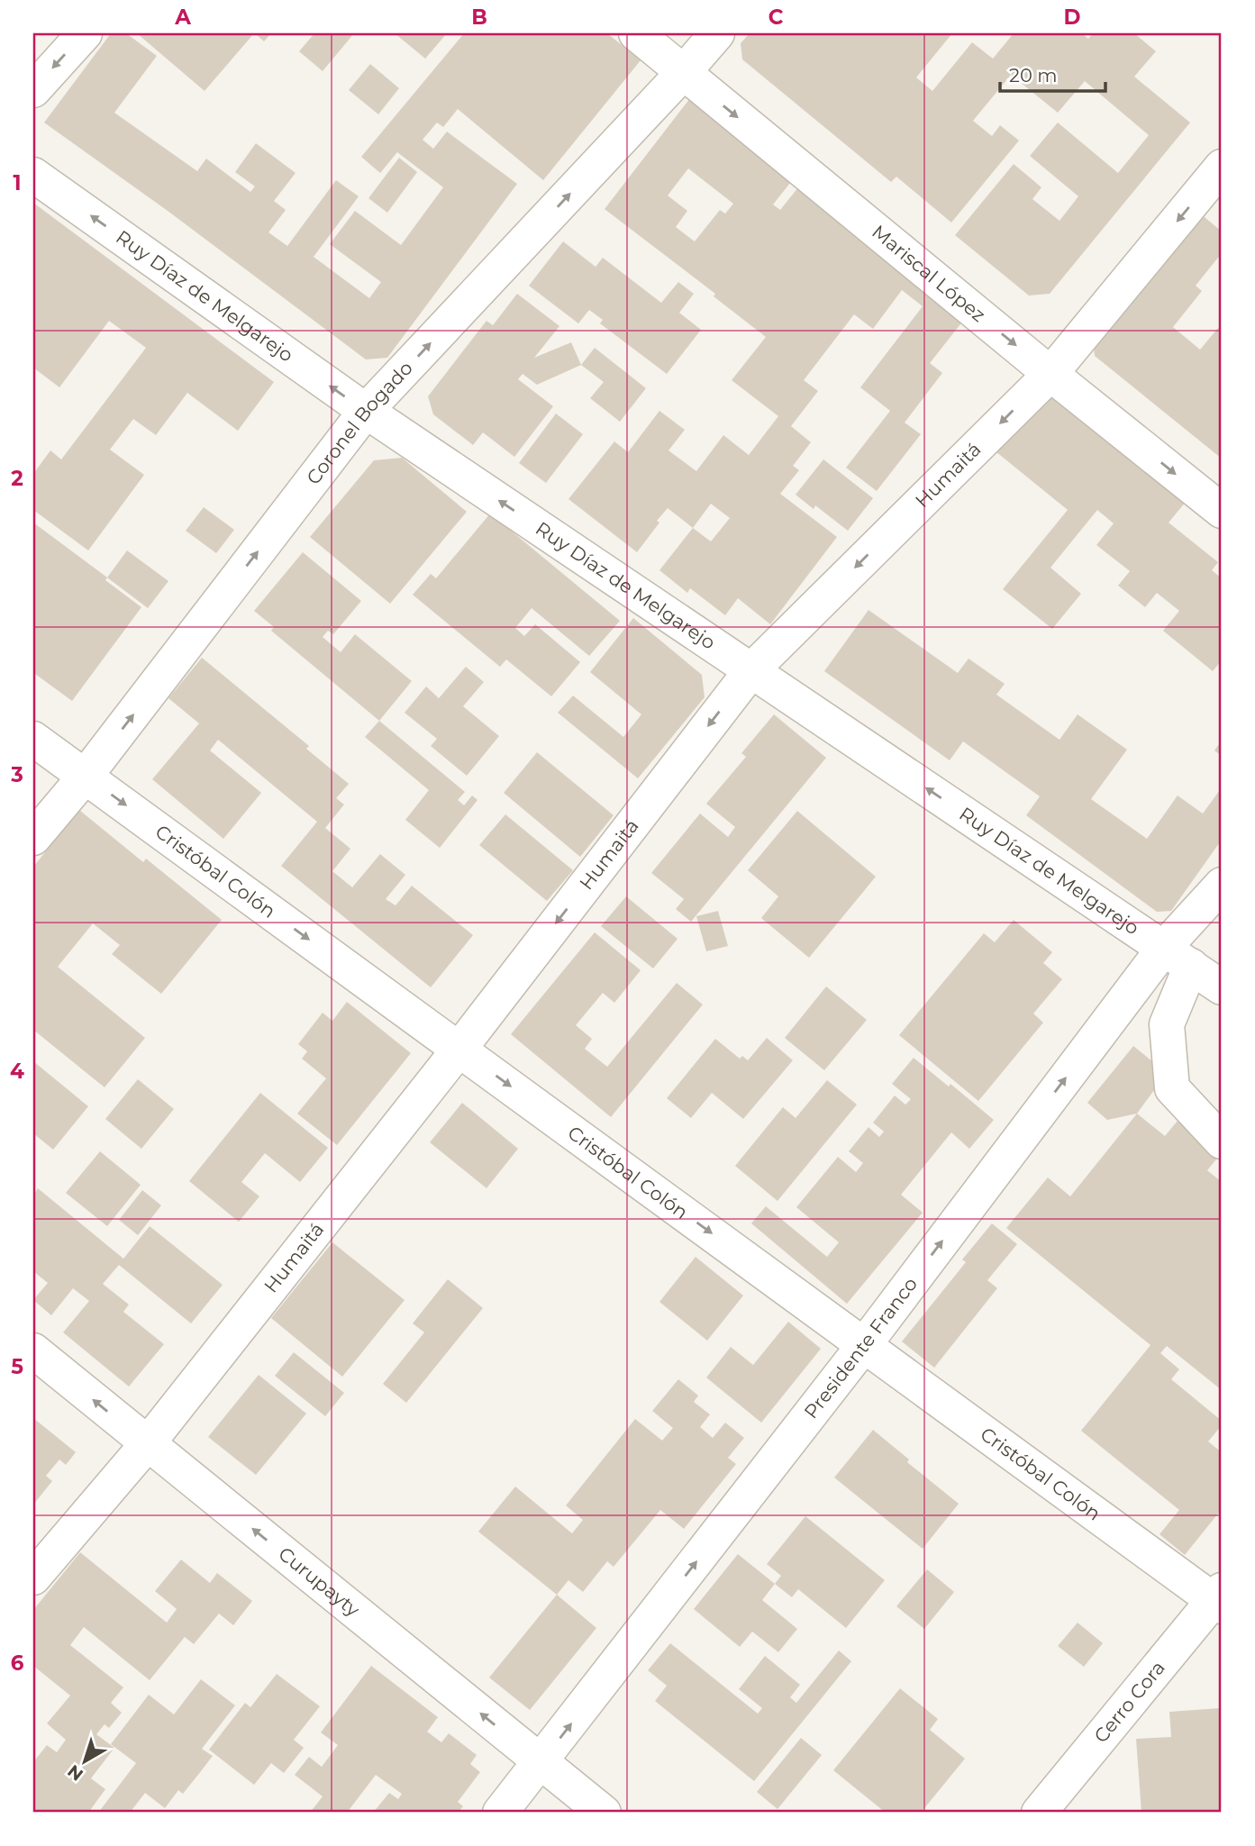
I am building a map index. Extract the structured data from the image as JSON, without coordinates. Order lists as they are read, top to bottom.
{
  "streets": {
    "street": [
      "Mariscal López",
      "Ruy Díaz de Melgarejo",
      "Coronel Bogado",
      "Humaitá",
      "Cristóbal Colón",
      "Presidente Franco",
      "Curupayty",
      "Cerro Cora"
    ]
  },
  "crossings": [
    ["Mariscal López", "Coronel Bogado"],
    ["Mariscal López", "Humaitá"],
    ["Ruy Díaz de Melgarejo", "Coronel Bogado"],
    ["Ruy Díaz de Melgarejo", "Humaitá"],
    ["Ruy Díaz de Melgarejo", "Presidente Franco"],
    ["Coronel Bogado", "Cristóbal Colón"],
    ["Humaitá", "Cristóbal Colón"],
    ["Humaitá", "Curupayty"],
    ["Cristóbal Colón", "Presidente Franco"],
    ["Cristóbal Colón", "Cerro Cora"],
    ["Presidente Franco", "Curupayty"]
  ],
  "one_way": [
    "Mariscal López",
    "Ruy Díaz de Melgarejo",
    "Coronel Bogado",
    "Humaitá",
    "Cristóbal Colón",
    "Presidente Franco",
    "Curupayty"
  ],
  "scale_bar": "20 m",
  "north": "bottom left",
  "grid": {
    "columns": [
      "A",
      "B",
      "C",
      "D"
    ],
    "rows": [
      "1",
      "2",
      "3",
      "4",
      "5",
      "6"
    ]
  }
}
